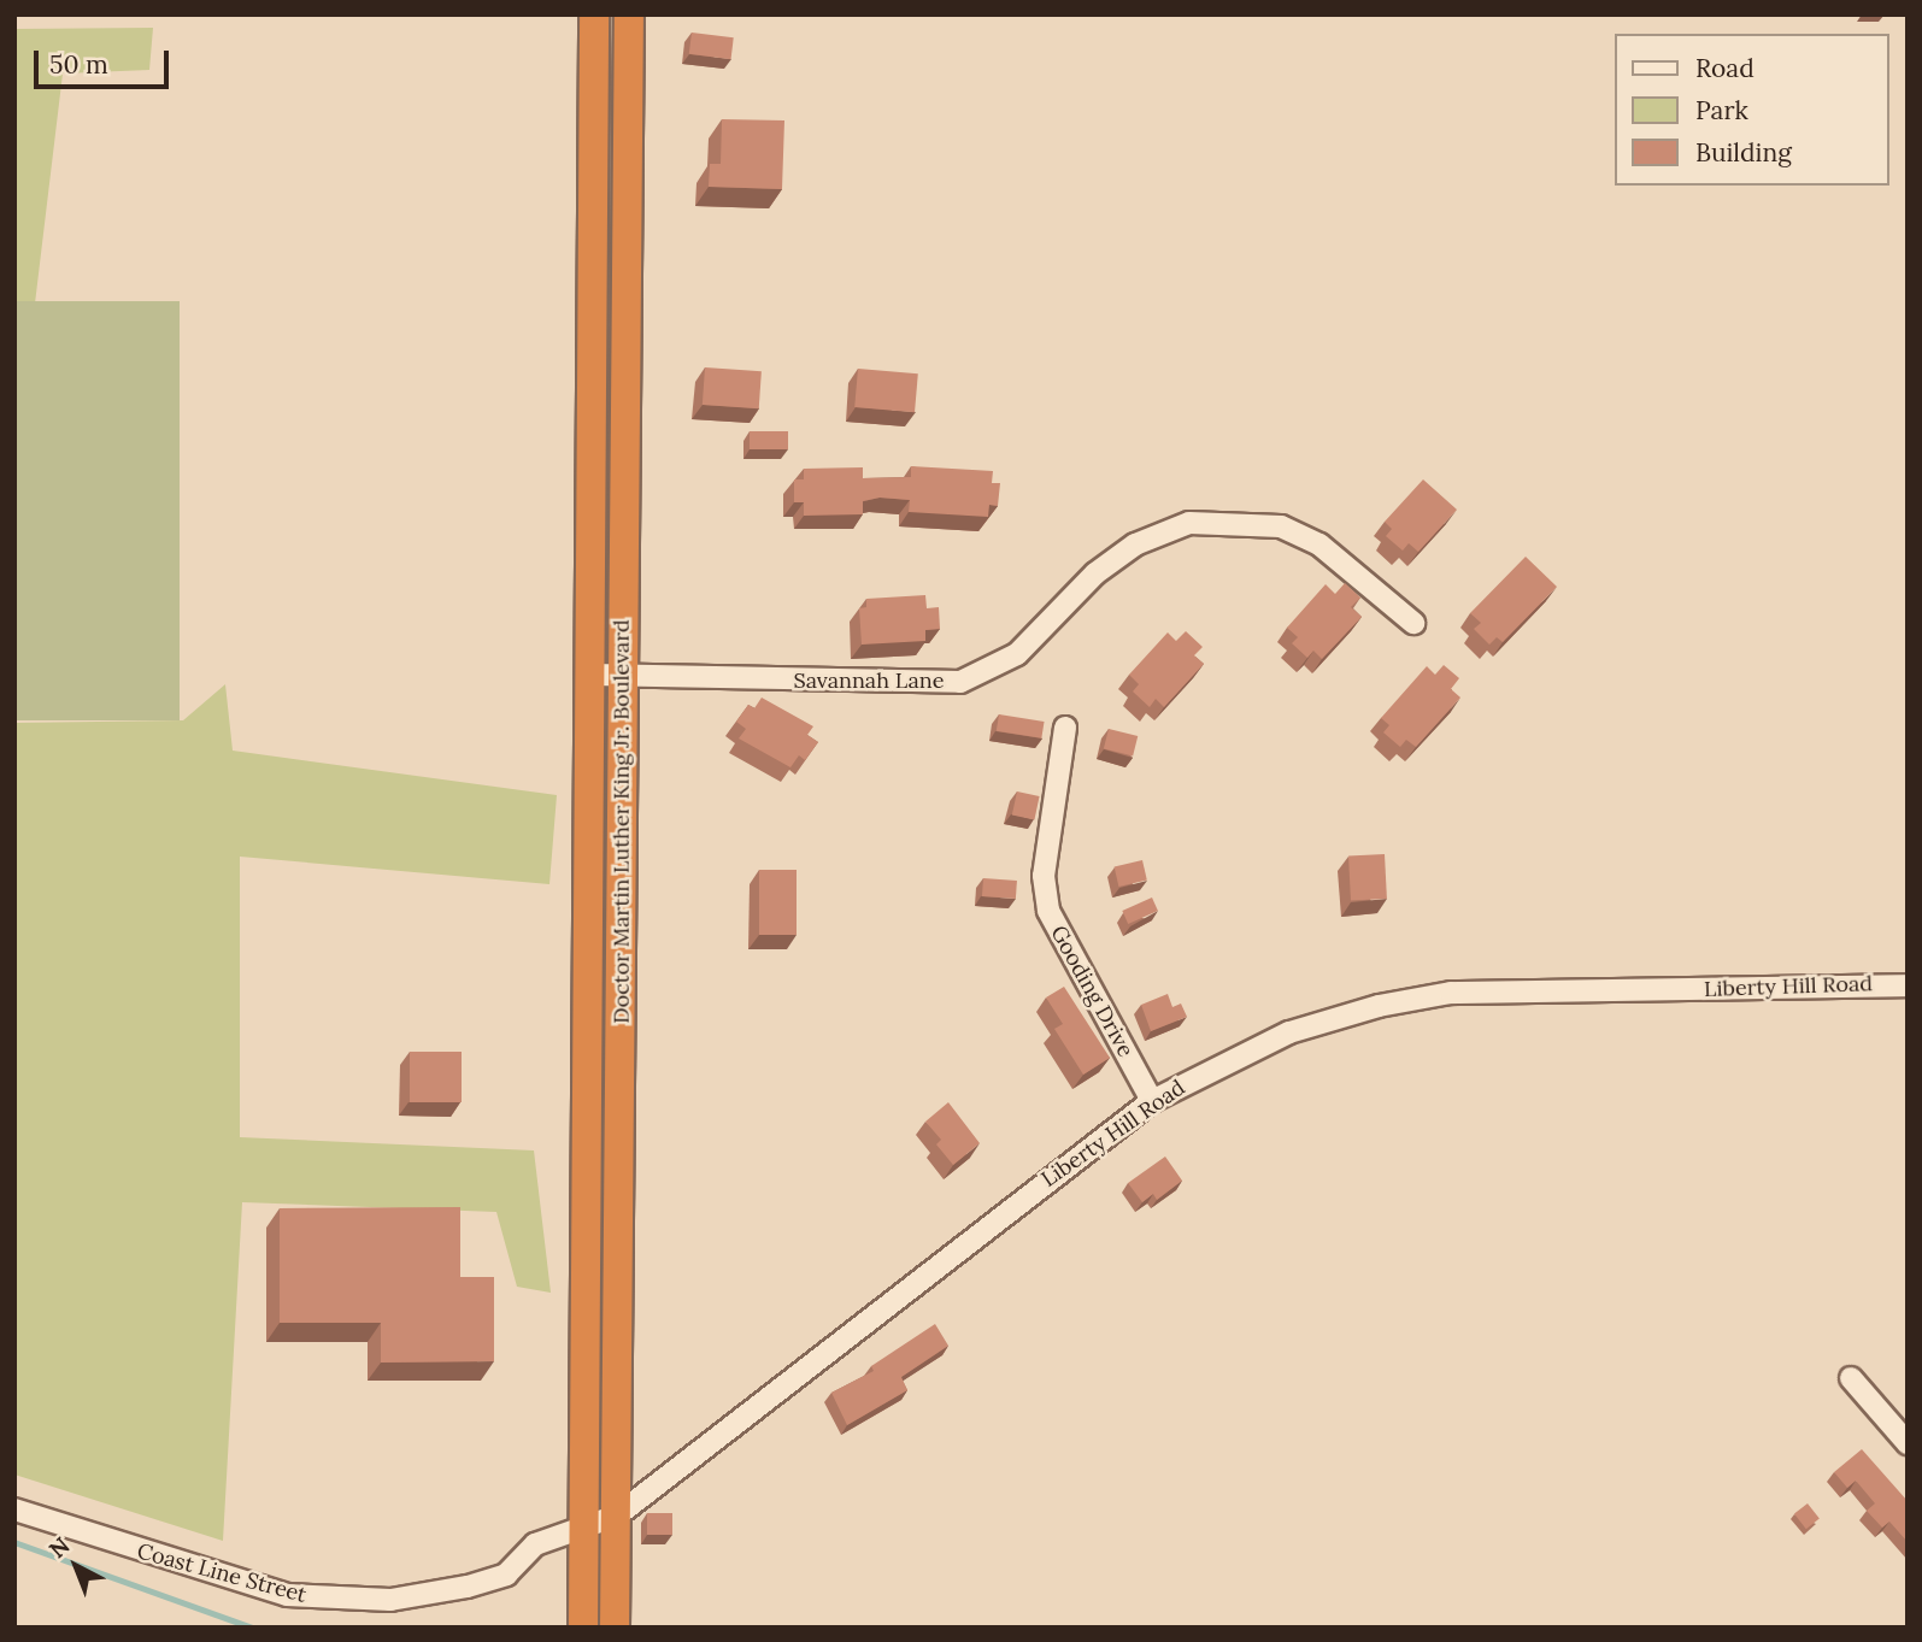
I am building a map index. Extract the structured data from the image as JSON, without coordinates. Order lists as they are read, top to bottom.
{
  "streets": {
    "highway": ["Doctor Martin Luther King Jr. Boulevard"],
    "street": [
      "Savannah Lane",
      "Liberty Hill Road",
      "Gooding Drive",
      "Coast Line Street"
    ]
  },
  "crossings": [
    ["Savannah Lane", "Doctor Martin Luther King Jr. Boulevard"],
    ["Doctor Martin Luther King Jr. Boulevard", "Liberty Hill Road"],
    ["Doctor Martin Luther King Jr. Boulevard", "Coast Line Street"],
    ["Liberty Hill Road", "Gooding Drive"],
    ["Liberty Hill Road", "Coast Line Street"]
  ],
  "legend": ["Road", "Park", "Building"],
  "scale_bar": "50 m",
  "north": "top left"
}
